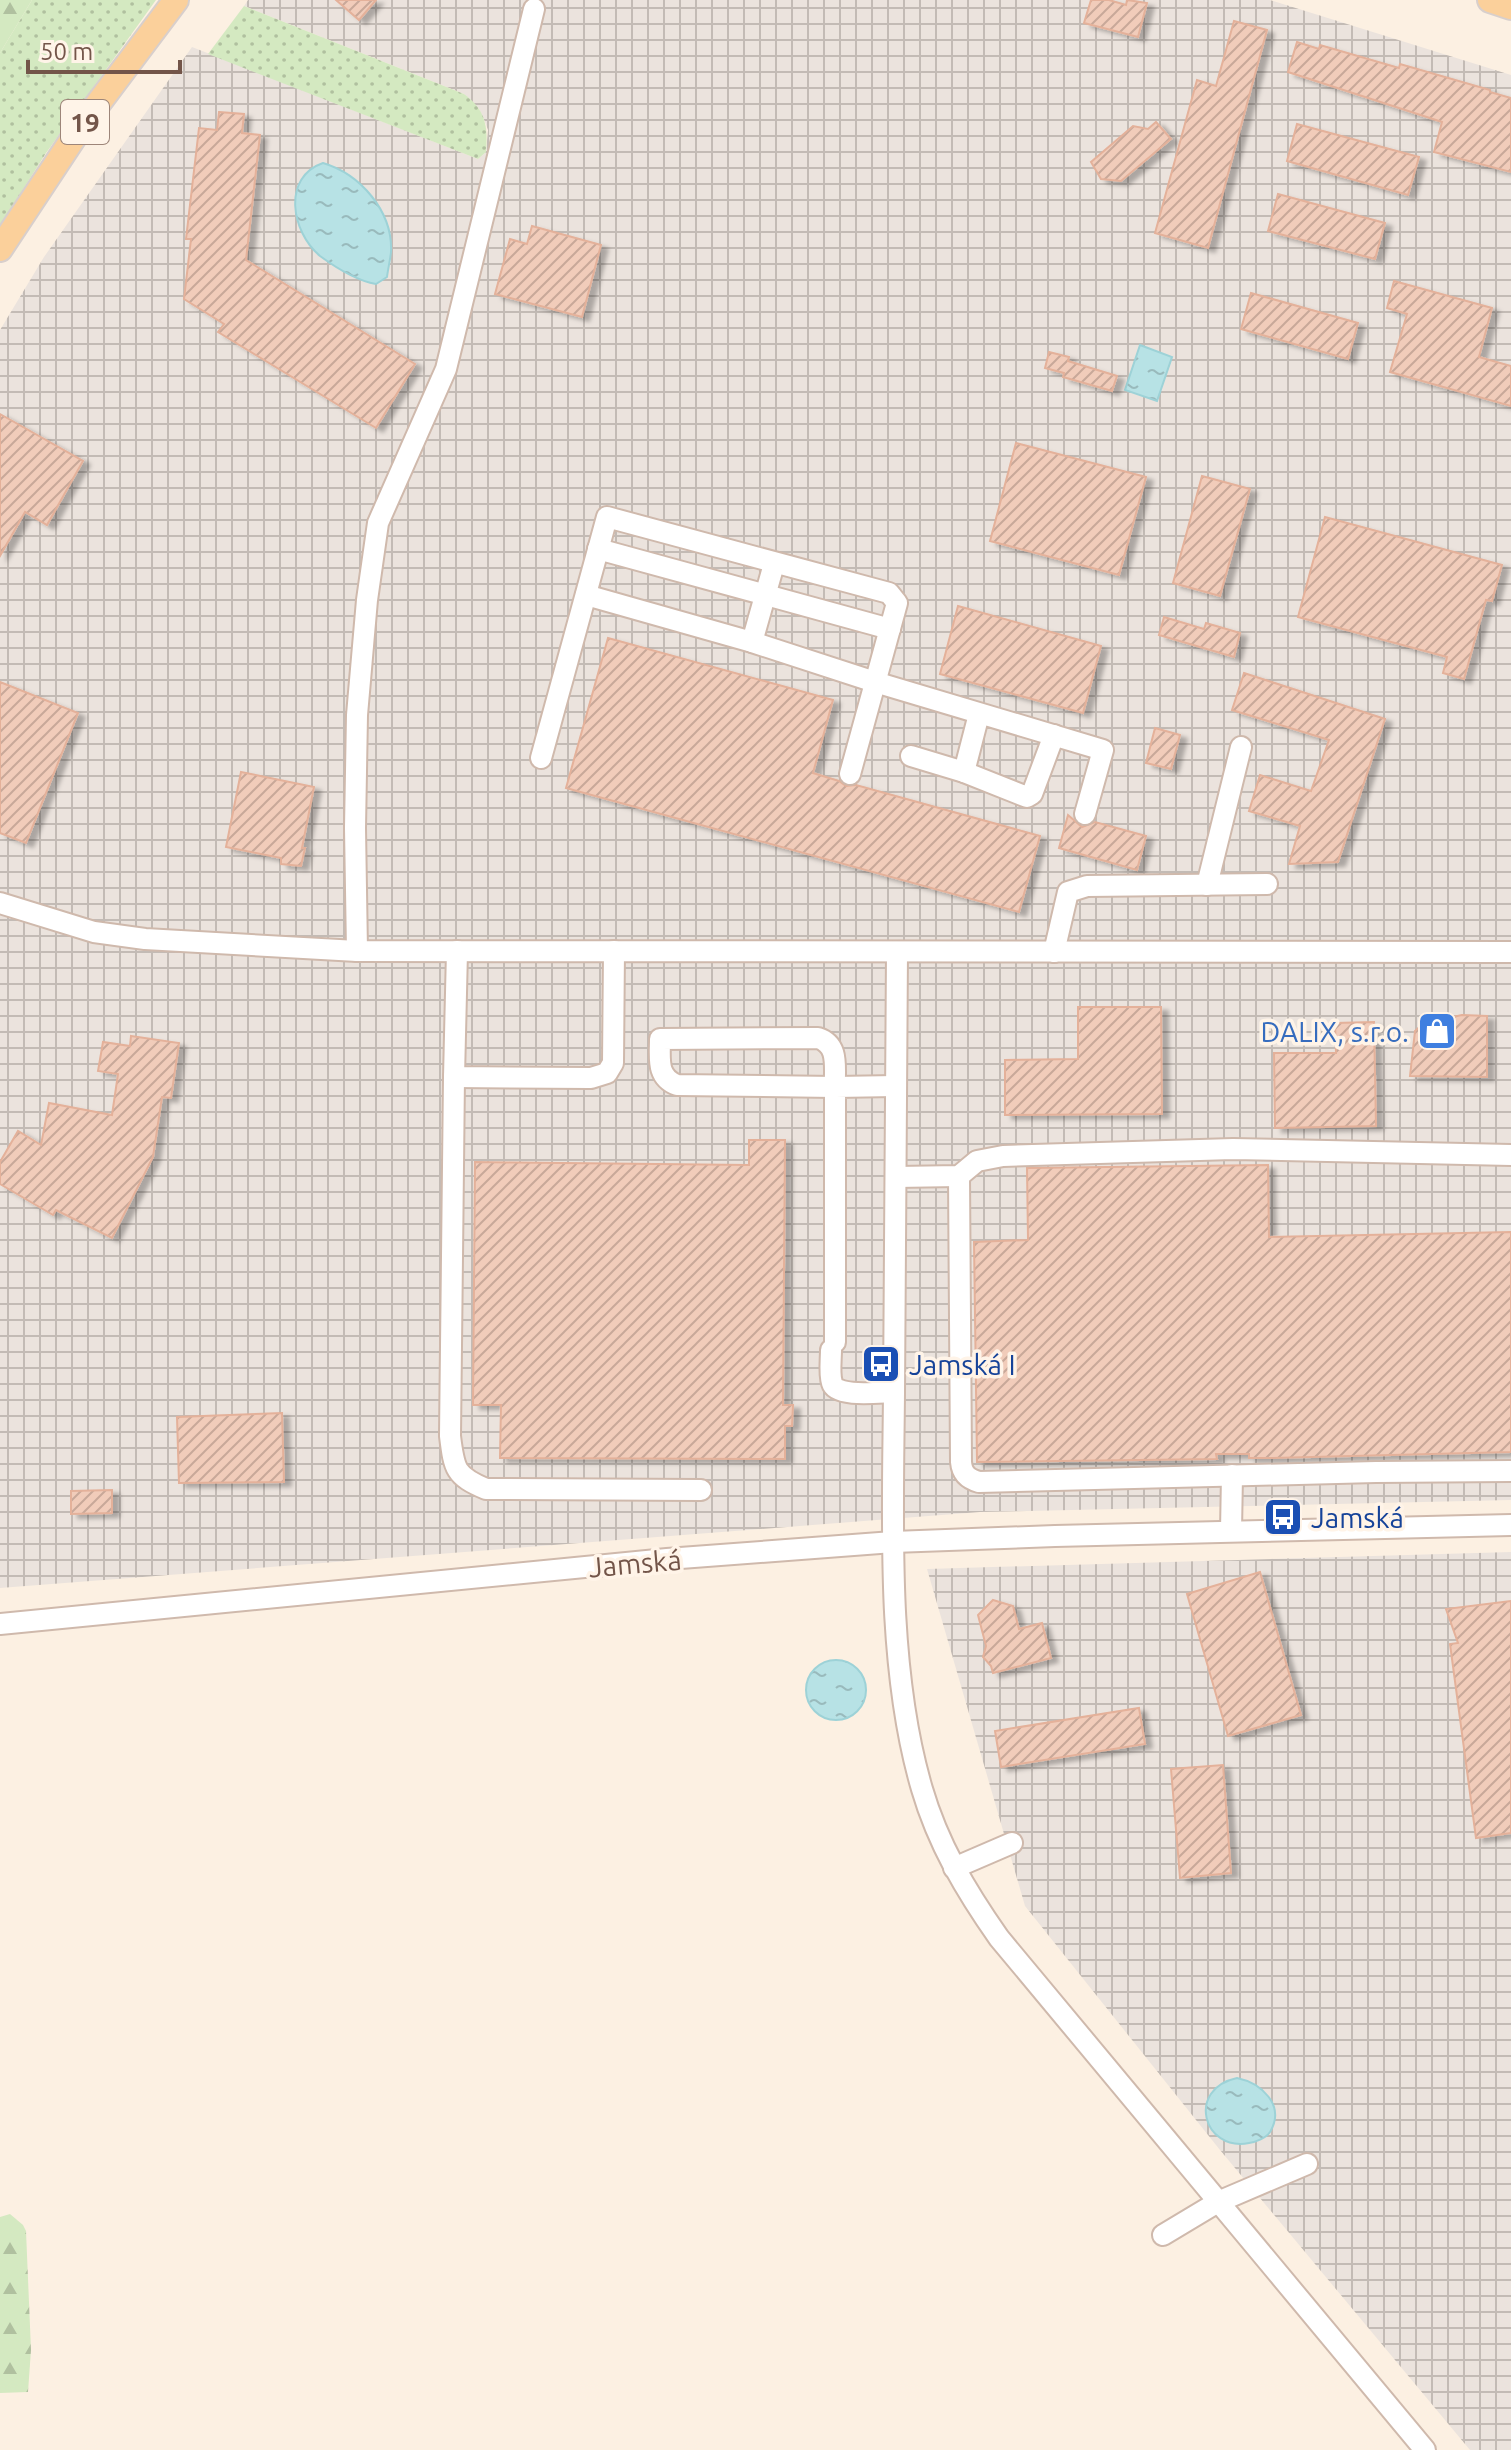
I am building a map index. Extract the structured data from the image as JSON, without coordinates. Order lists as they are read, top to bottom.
{
  "streets": {
    "main road": ["19"],
    "street": ["Jamská"]
  },
  "places": {
    "shop": ["DALIX, s.r.o."],
    "bus stop": ["Jamská I", "Jamská"]
  },
  "scale_bar": "50 m"
}
